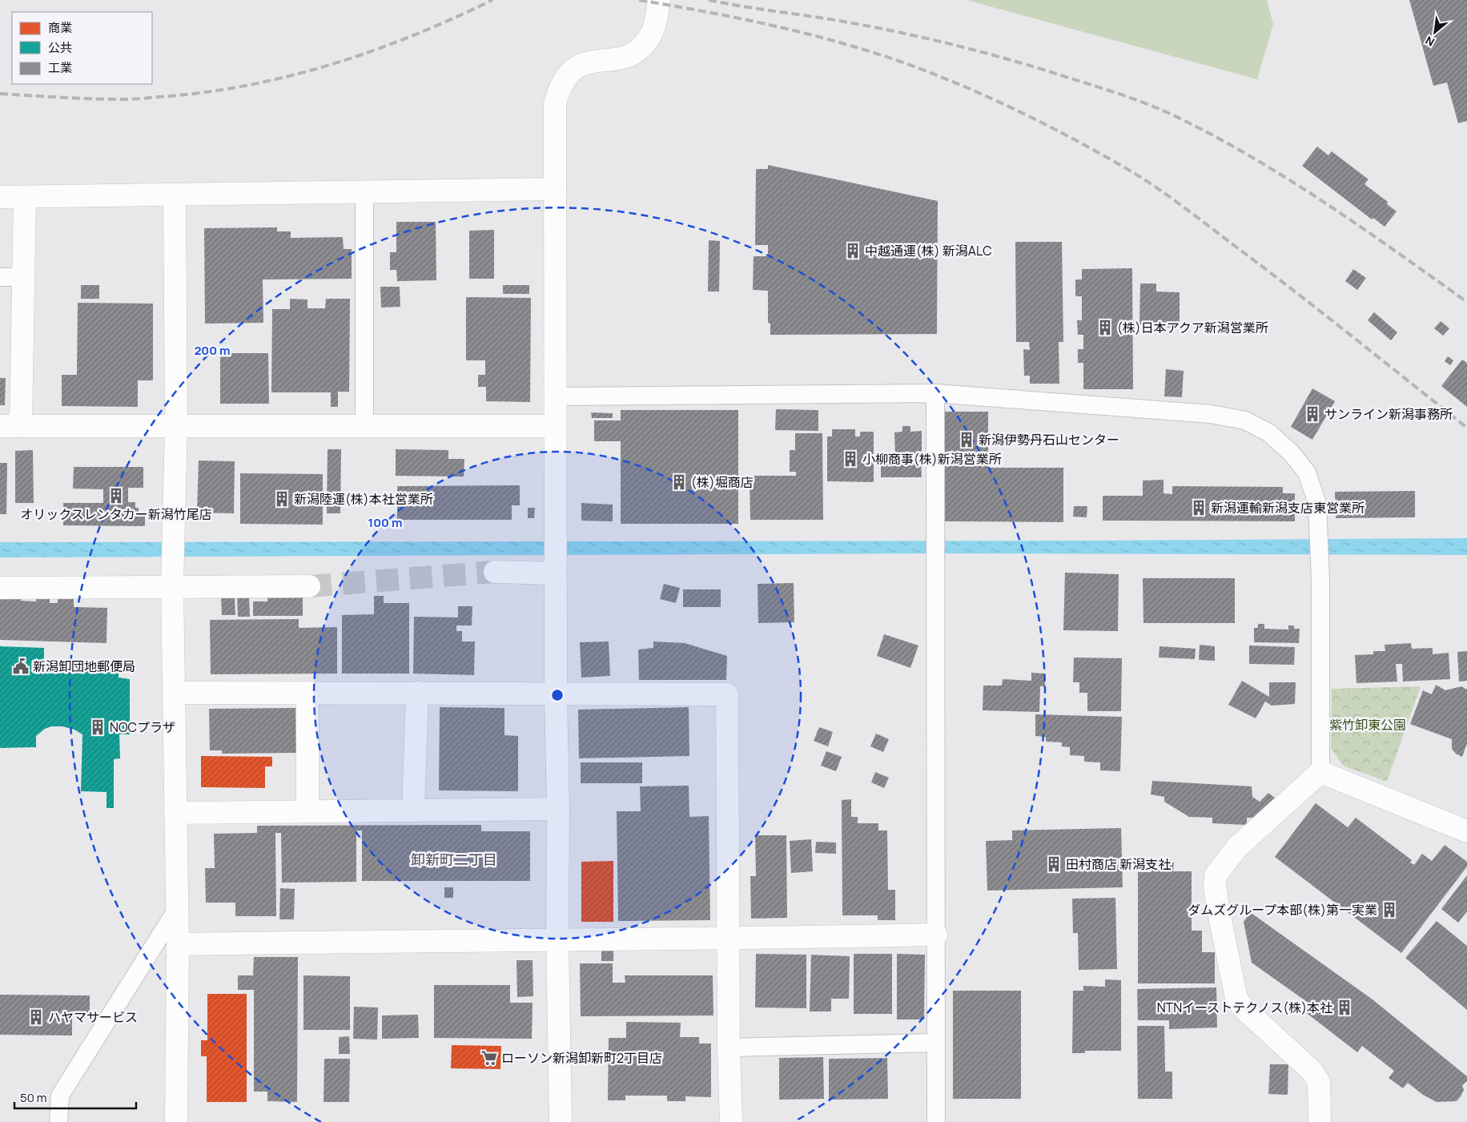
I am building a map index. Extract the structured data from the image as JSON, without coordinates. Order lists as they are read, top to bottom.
{
  "districts": ["卸新町二丁目"],
  "parks": ["紫竹卸東公園"],
  "places": {
    "building": [
      "中越通運(株) 新潟ALC",
      "(株)日本アクア新潟営業所",
      "サンライン新潟事務所",
      "新潟伊勢丹石山センター",
      "小柳商事(株)新潟営業所",
      "(株)堀商店",
      "オリックスレンタカー新潟竹尾店",
      "新潟陸運(株)本社営業所",
      "新潟運輸新潟支店東営業所",
      "NOCプラザ",
      "田村商店 新潟支社",
      "ダムズグループ本部(株)第一実業",
      "NTNイーストテクノス(株)本社",
      "ハヤマサービス"
    ],
    "public building": ["新潟卸団地郵便局"],
    "supermarket": ["ローソン新潟卸新町2丁目店"]
  },
  "legend": ["商業", "公共", "工業"],
  "scale_bar": "50 m",
  "north": "bottom left",
  "rings": ["200 m", "100 m"]
}
